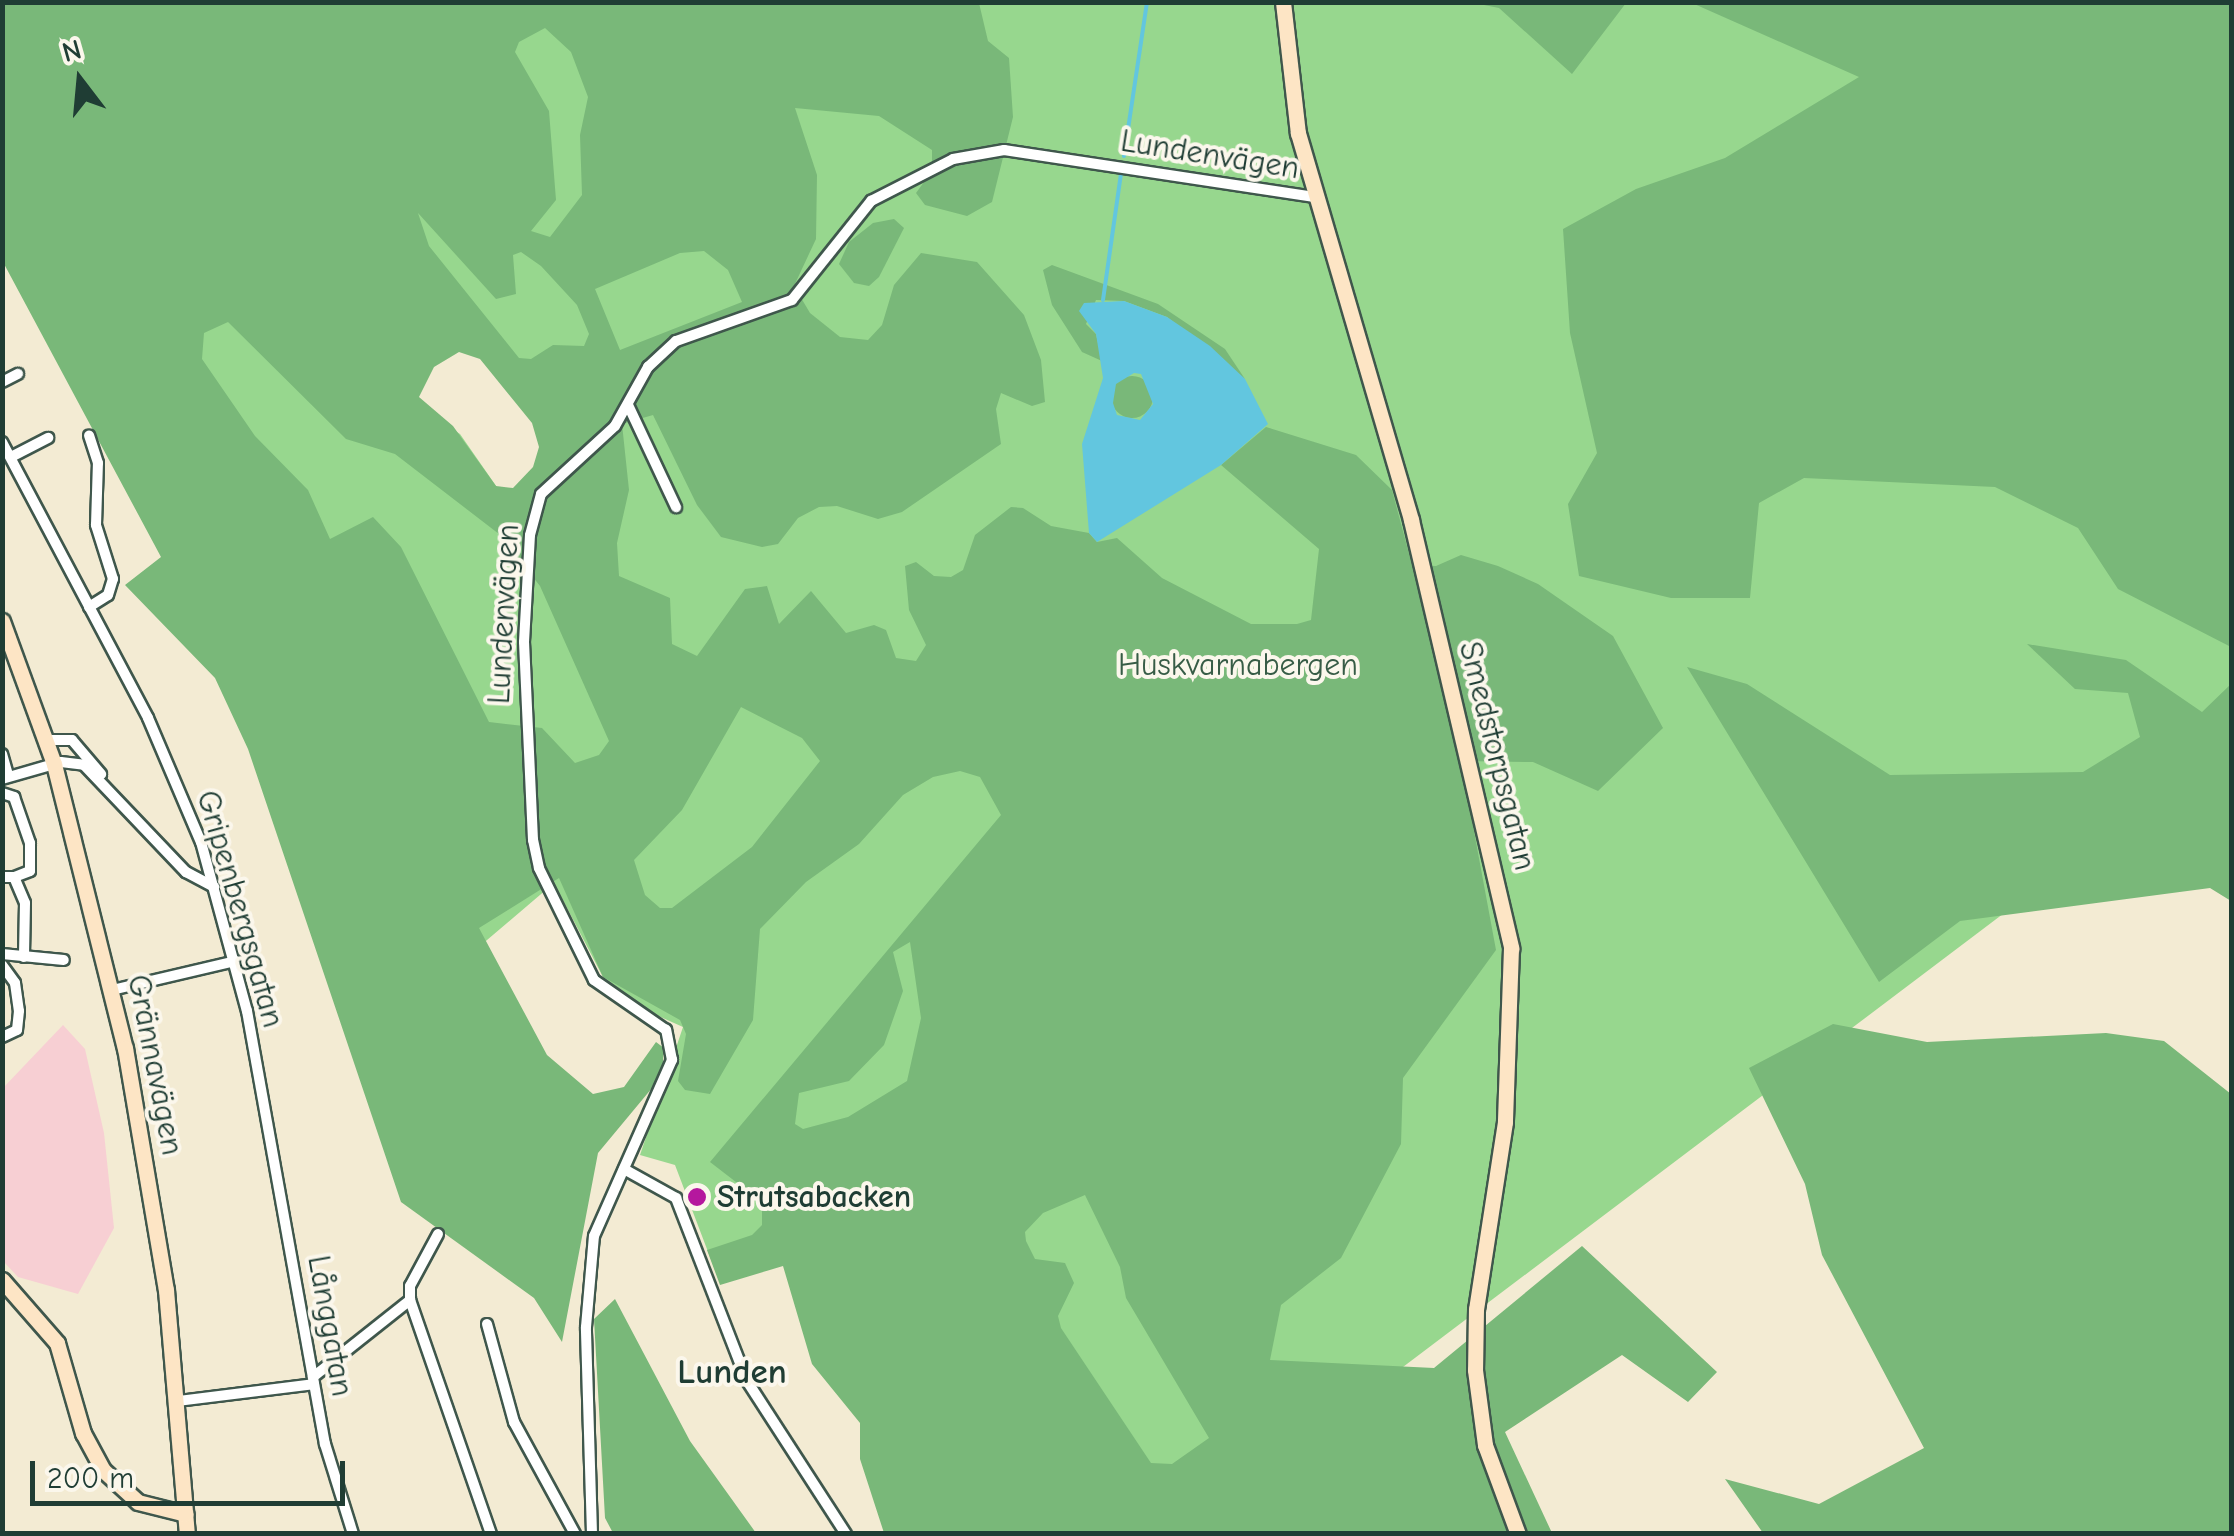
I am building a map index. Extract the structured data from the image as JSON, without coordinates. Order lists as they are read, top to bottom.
{
  "streets": {
    "street": [
      "Lundenvägen",
      "Smedstorpsgatan",
      "Gripenbergsgatan",
      "Grännavägen",
      "Långgatan"
    ]
  },
  "crossings": [
    ["Lundenvägen", "Smedstorpsgatan"],
    ["Gripenbergsgatan", "Långgatan"]
  ],
  "districts": ["Lunden"],
  "parks": ["Huskvarnabergen"],
  "places": ["Strutsabacken"],
  "scale_bar": "200 m",
  "north": "top"
}
